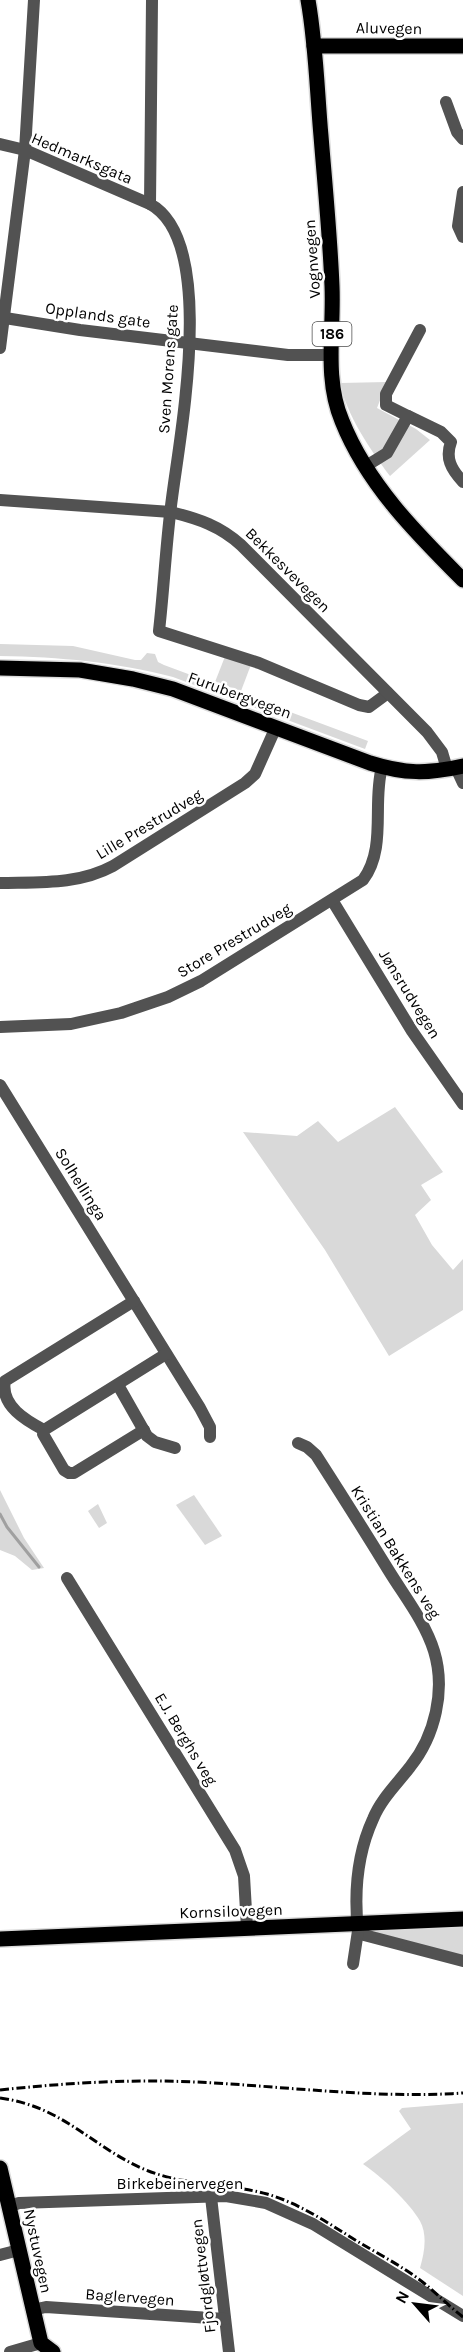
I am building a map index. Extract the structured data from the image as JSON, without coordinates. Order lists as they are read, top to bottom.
{
  "streets": {
    "main road": [
      "Aluvegen",
      "Vognvegen",
      "186",
      "Furubergvegen",
      "Kornsilovegen",
      "Nystuvegen"
    ],
    "street": [
      "Hedmarksgata",
      "Opplands gate",
      "Sven Morens gate",
      "Bekkesvevegen",
      "Lille Prestrudveg",
      "Store Prestrudveg",
      "Jønsrudvegen",
      "Solhellinga",
      "Kristian Bakkens veg",
      "E.J. Berghs veg",
      "Birkebeinervegen",
      "Fjordgløttvegen",
      "Baglervegen"
    ]
  },
  "crossings": [
    ["Aluvegen", "Vognvegen"],
    ["Hedmarksgata", "Sven Morens gate"],
    ["Vognvegen", "Opplands gate"],
    ["Opplands gate", "Sven Morens gate"],
    ["Sven Morens gate", "Bekkesvevegen"],
    ["Bekkesvevegen", "Furubergvegen"],
    ["Furubergvegen", "Lille Prestrudveg"],
    ["Furubergvegen", "Store Prestrudveg"],
    ["Store Prestrudveg", "Jønsrudvegen"],
    ["Kristian Bakkens veg", "Kornsilovegen"],
    ["E.J. Berghs veg", "Kornsilovegen"],
    ["Birkebeinervegen", "Nystuvegen"],
    ["Birkebeinervegen", "Fjordgløttvegen"],
    ["Nystuvegen", "Baglervegen"],
    ["Fjordgløttvegen", "Baglervegen"]
  ],
  "north": "top left"
}
